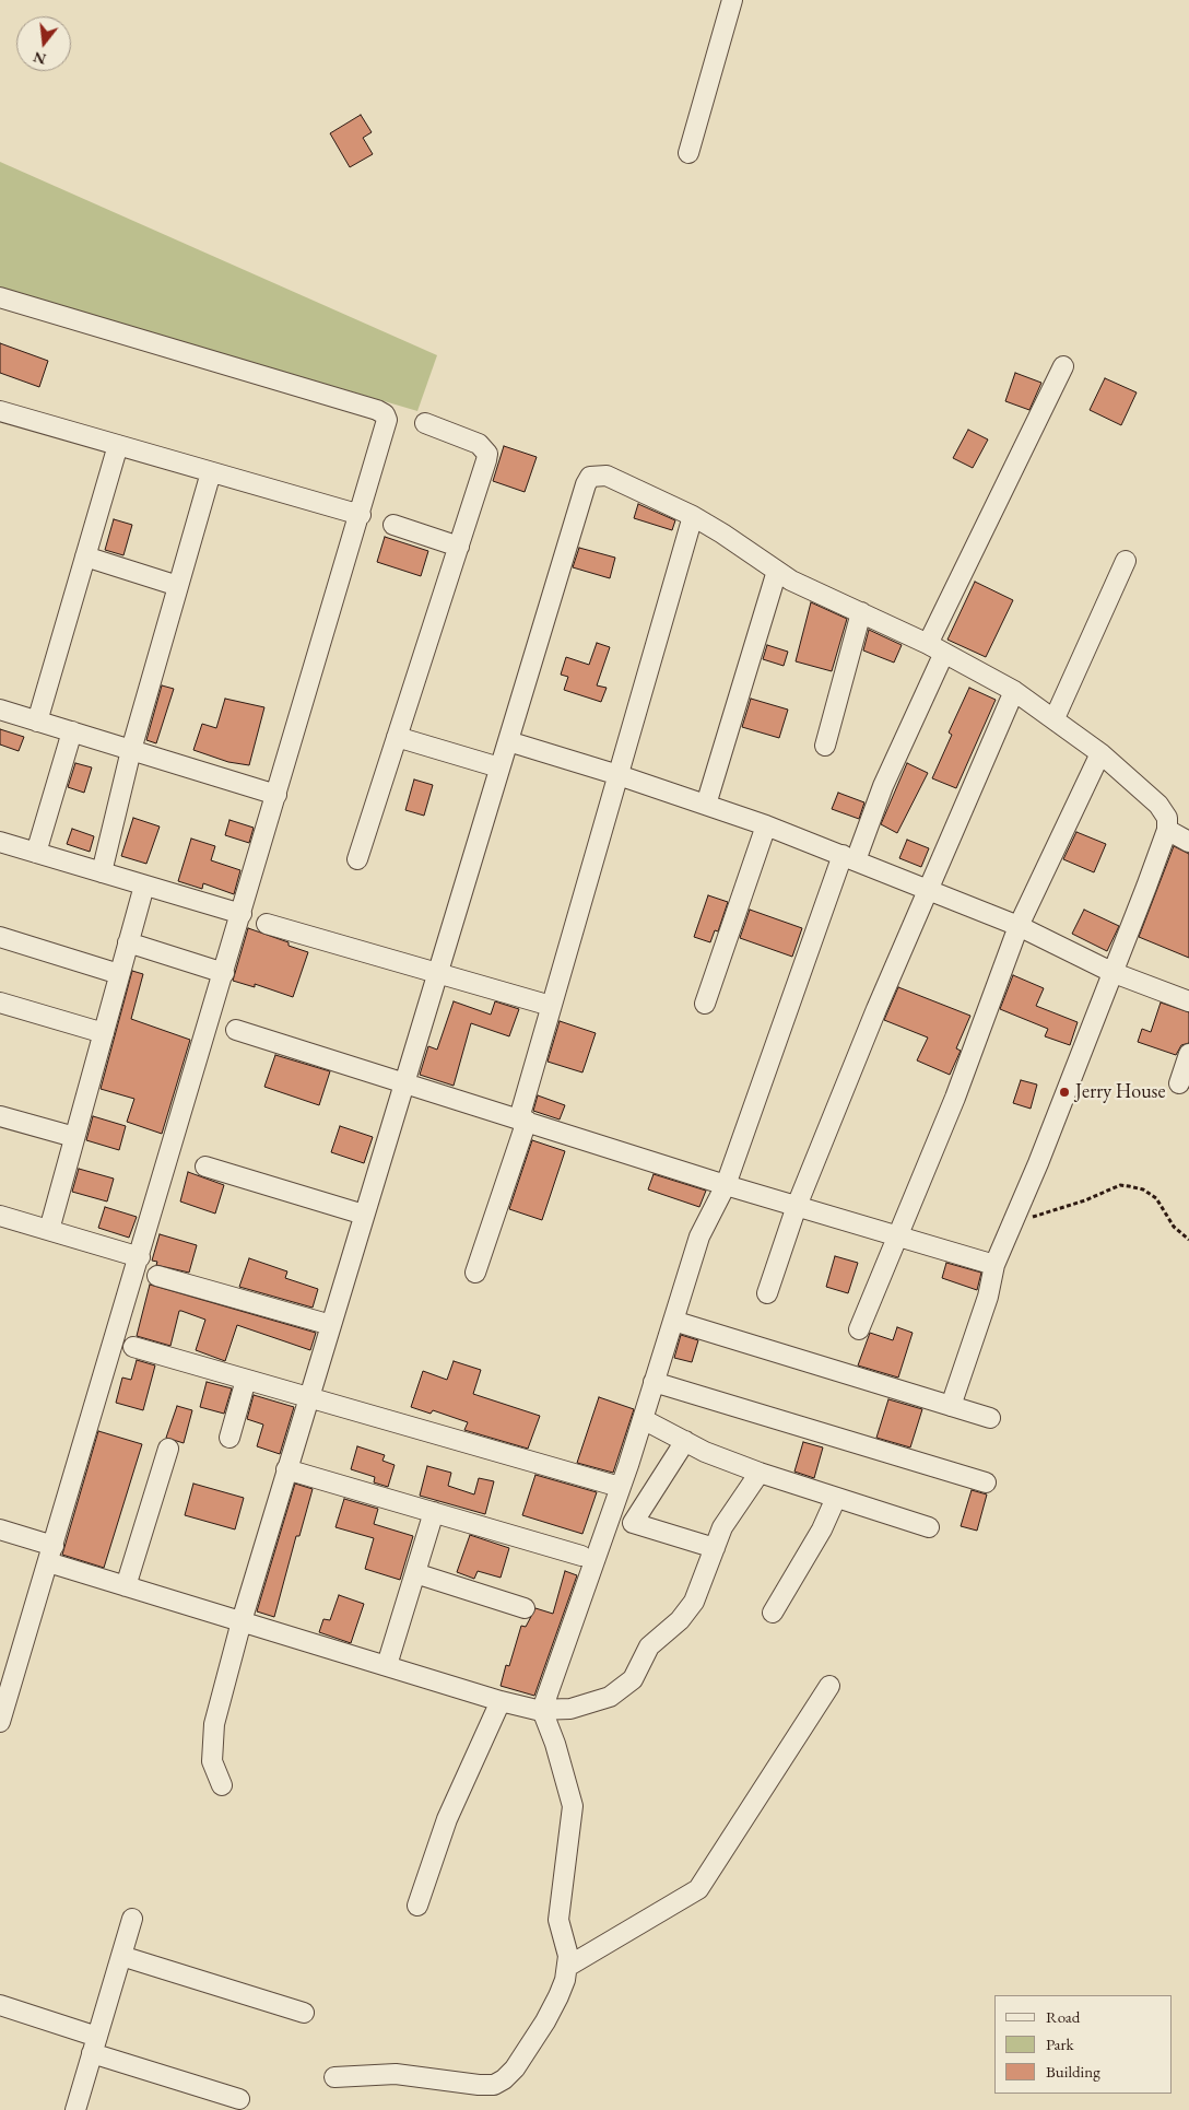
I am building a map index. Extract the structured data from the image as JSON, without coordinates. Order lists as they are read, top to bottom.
{
  "places": ["Jerry House"],
  "legend": ["Road", "Park", "Building"],
  "north": "bottom"
}
